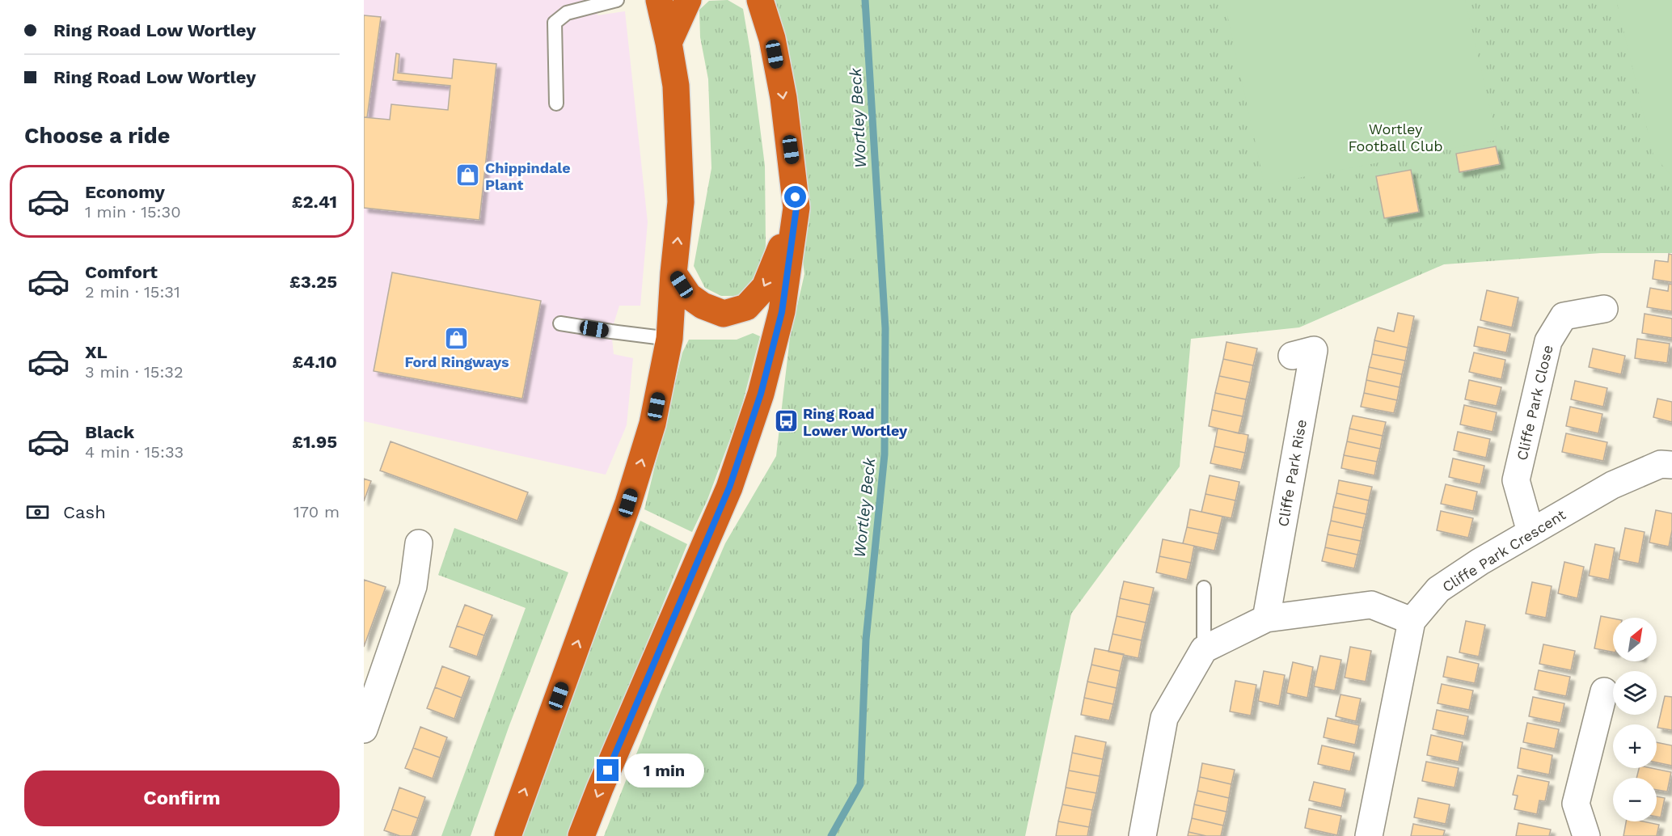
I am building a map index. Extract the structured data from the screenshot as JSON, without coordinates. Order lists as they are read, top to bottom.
{
  "streets": {
    "street": ["Cliffe Park Close", "Cliffe Park Rise", "Cliffe Park Crescent"]
  },
  "crossings": [
    ["Cliffe Park Close", "Cliffe Park Crescent"]
  ],
  "water": ["Wortley Beck"],
  "parks": ["Wortley Football Club"],
  "places": {
    "shop": ["Chippindale Plant", "Ford Ringways"],
    "bus stop": ["Ring Road Lower Wortley"]
  },
  "north": "top right",
  "page": {
    "banner": ["Ring Road Low Wortley", "Ring Road Low Wortley"],
    "heading": "Choose a ride",
    "list": [
      {
        "name": "Economy",
        "note": "1 min · 15:30",
        "value": "£2.41"
      },
      {
        "name": "Comfort",
        "note": "2 min · 15:31",
        "value": "£3.25"
      },
      {
        "name": "XL",
        "note": "3 min · 15:32",
        "value": "£4.10"
      },
      {
        "name": "Black",
        "note": "4 min · 15:33",
        "value": "£1.95"
      }
    ],
    "pay": ["Cash", "170 m"],
    "map_buttons": ["+", "−"],
    "bubble": "1 min",
    "buttons": "Confirm"
  }
}
